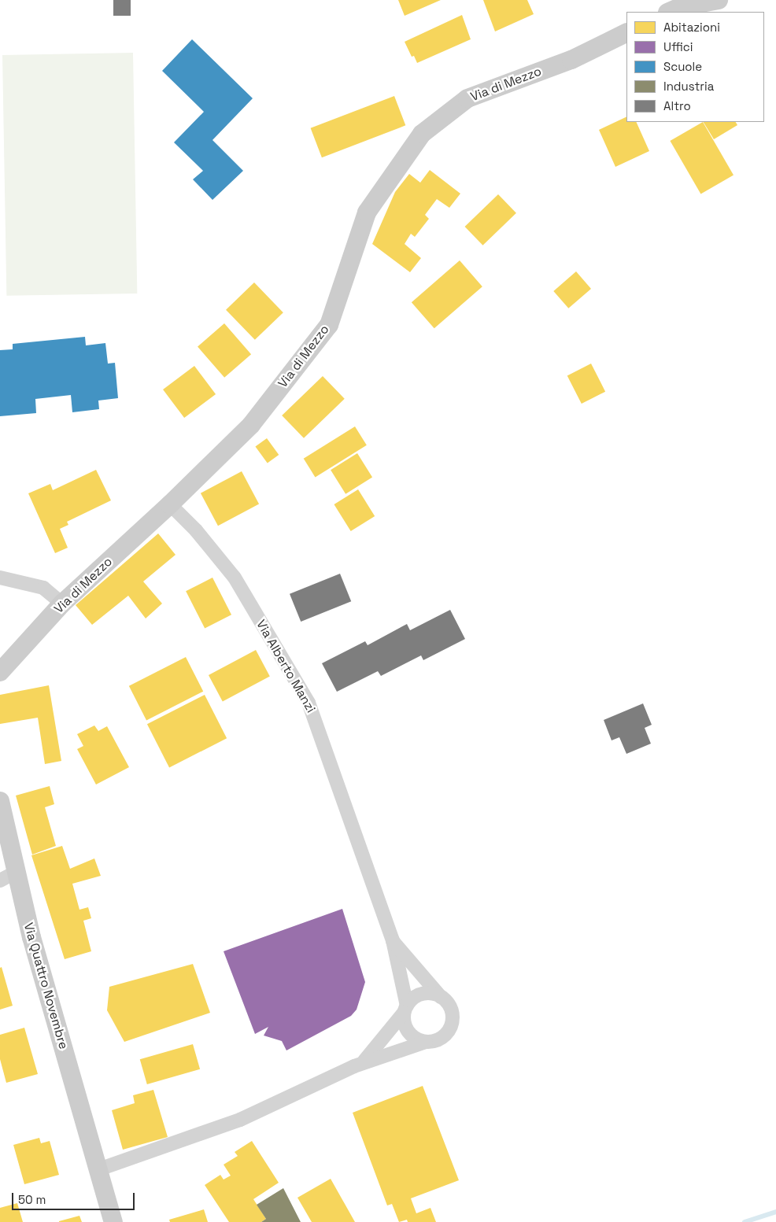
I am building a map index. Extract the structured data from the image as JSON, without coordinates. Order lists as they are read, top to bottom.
{
  "streets": {
    "street": ["Via di Mezzo", "Via Alberto Manzi", "Via Quattro Novembre"]
  },
  "crossings": [
    ["Via di Mezzo", "Via Alberto Manzi"]
  ],
  "legend": [
    "Abitazioni",
    "Uffici",
    "Scuole",
    "Industria",
    "Altro"
  ],
  "scale_bar": "50 m"
}
